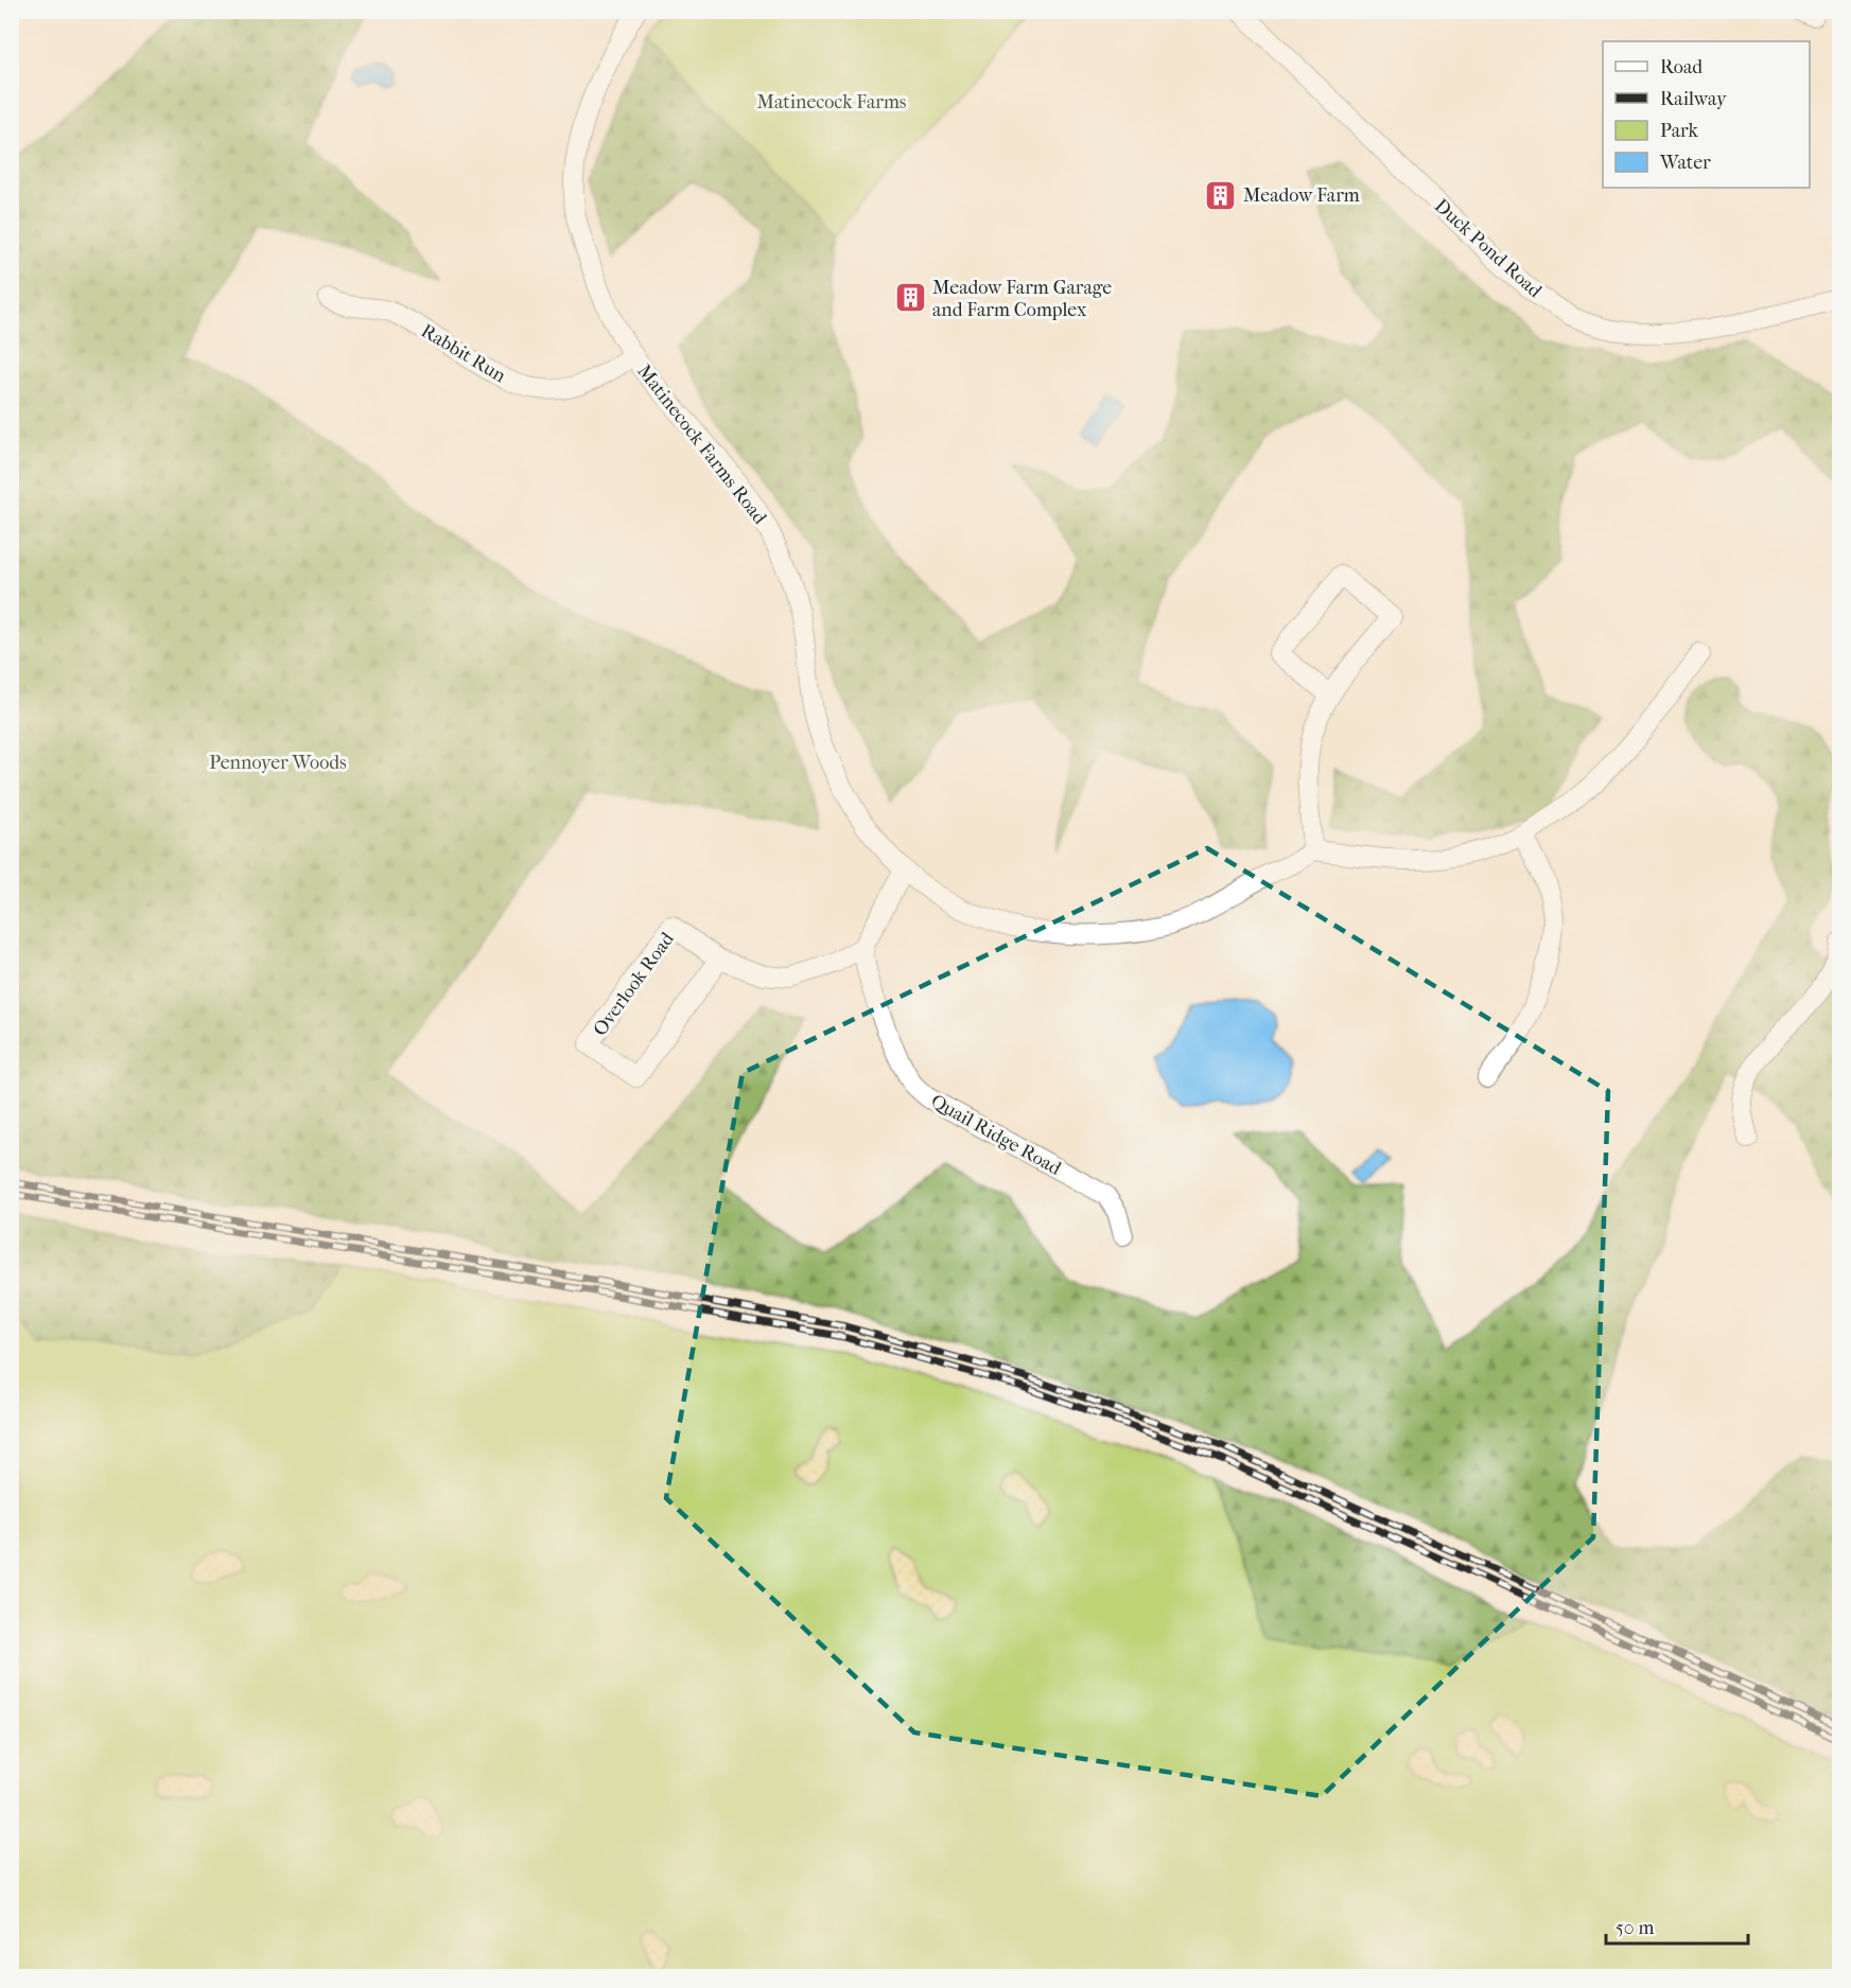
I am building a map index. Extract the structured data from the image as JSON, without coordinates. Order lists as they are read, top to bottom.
{
  "streets": {
    "street": [
      "Duck Pond Road",
      "Rabbit Run",
      "Matinecock Farms Road",
      "Overlook Road",
      "Quail Ridge Road"
    ]
  },
  "crossings": [
    ["Rabbit Run", "Matinecock Farms Road"],
    ["Overlook Road", "Quail Ridge Road"]
  ],
  "parks": ["Matinecock Farms", "Pennoyer Woods"],
  "places": {
    "building": ["Meadow Farm", "Meadow Farm Garage and Farm Complex"]
  },
  "legend": [
    "Road",
    "Railway",
    "Park",
    "Water"
  ],
  "scale_bar": "50 m"
}
